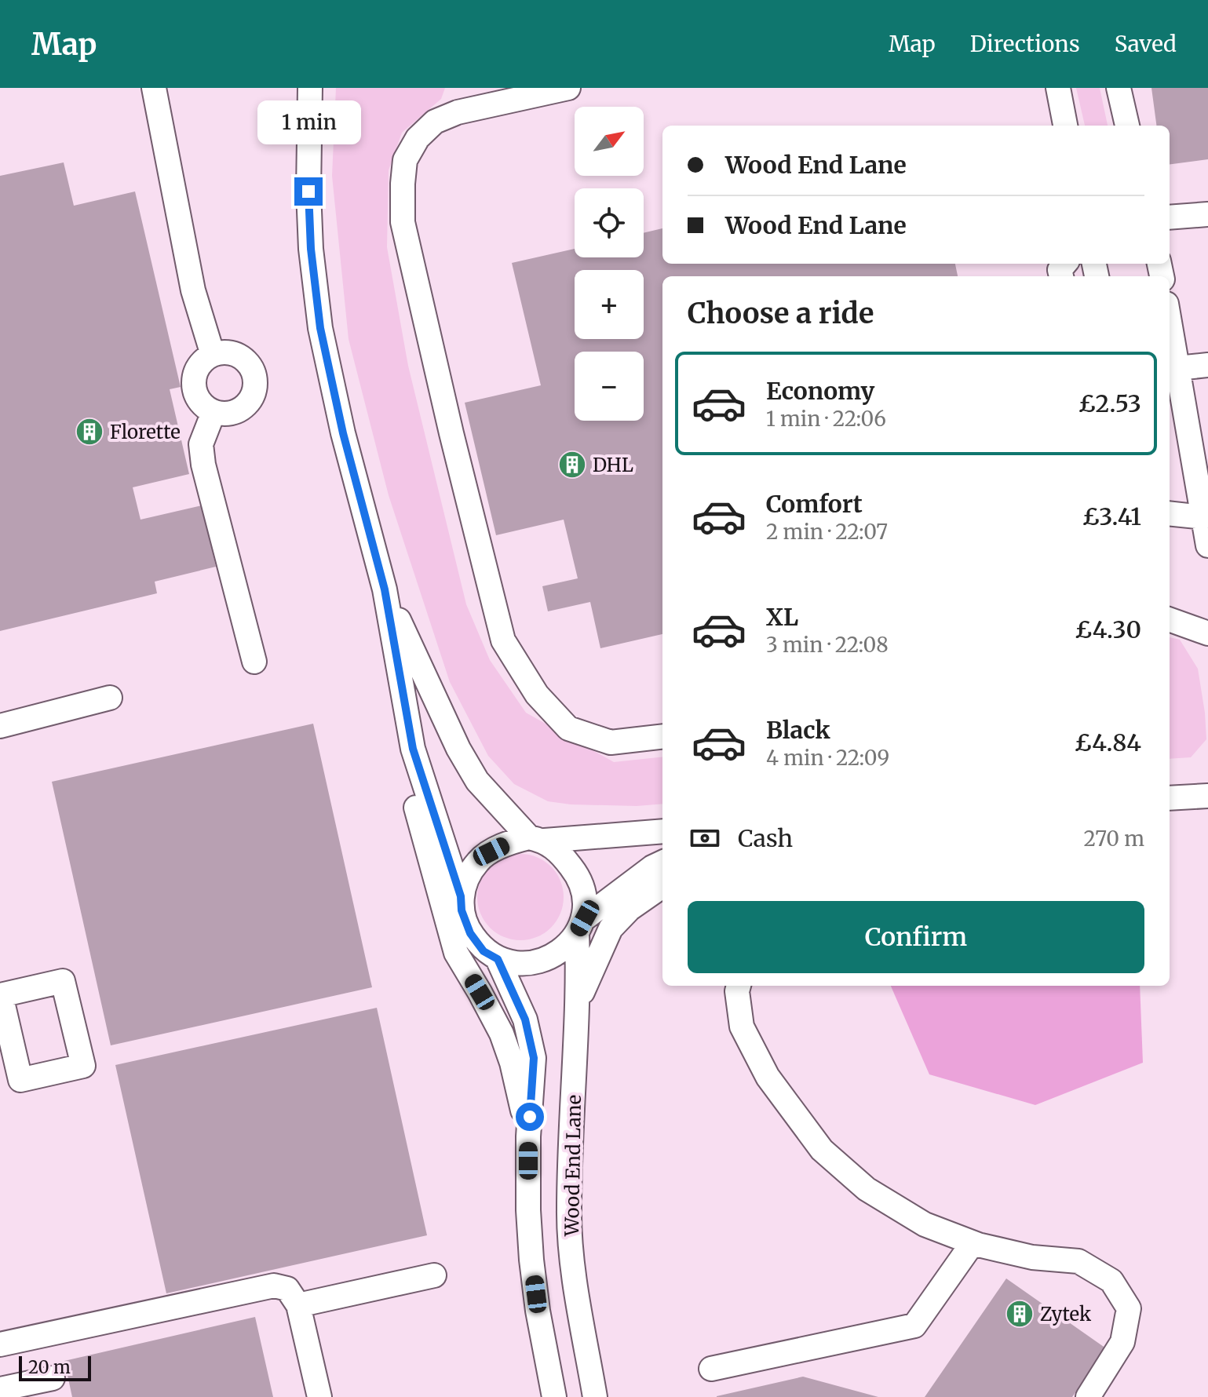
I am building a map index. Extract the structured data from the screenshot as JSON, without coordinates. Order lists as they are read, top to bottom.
{
  "streets": {
    "street": ["Wood End Lane"]
  },
  "places": {
    "building": ["Florette", "DHL", "Zytek"]
  },
  "scale_bar": "20 m",
  "north": "top right",
  "page": {
    "header": "Map",
    "nav": ["Map", "Directions", "Saved"],
    "bubble": "1 min",
    "map_buttons": ["+", "−"],
    "banner": ["Wood End Lane", "Wood End Lane"],
    "heading": "Choose a ride",
    "list": [
      {
        "name": "Economy",
        "note": "1 min · 22:06",
        "value": "£2.53"
      },
      {
        "name": "Comfort",
        "note": "2 min · 22:07",
        "value": "£3.41"
      },
      {
        "name": "XL",
        "note": "3 min · 22:08",
        "value": "£4.30"
      },
      {
        "name": "Black",
        "note": "4 min · 22:09",
        "value": "£4.84"
      }
    ],
    "pay": ["Cash", "270 m"],
    "buttons": "Confirm",
    "scale": "20 m"
  }
}
